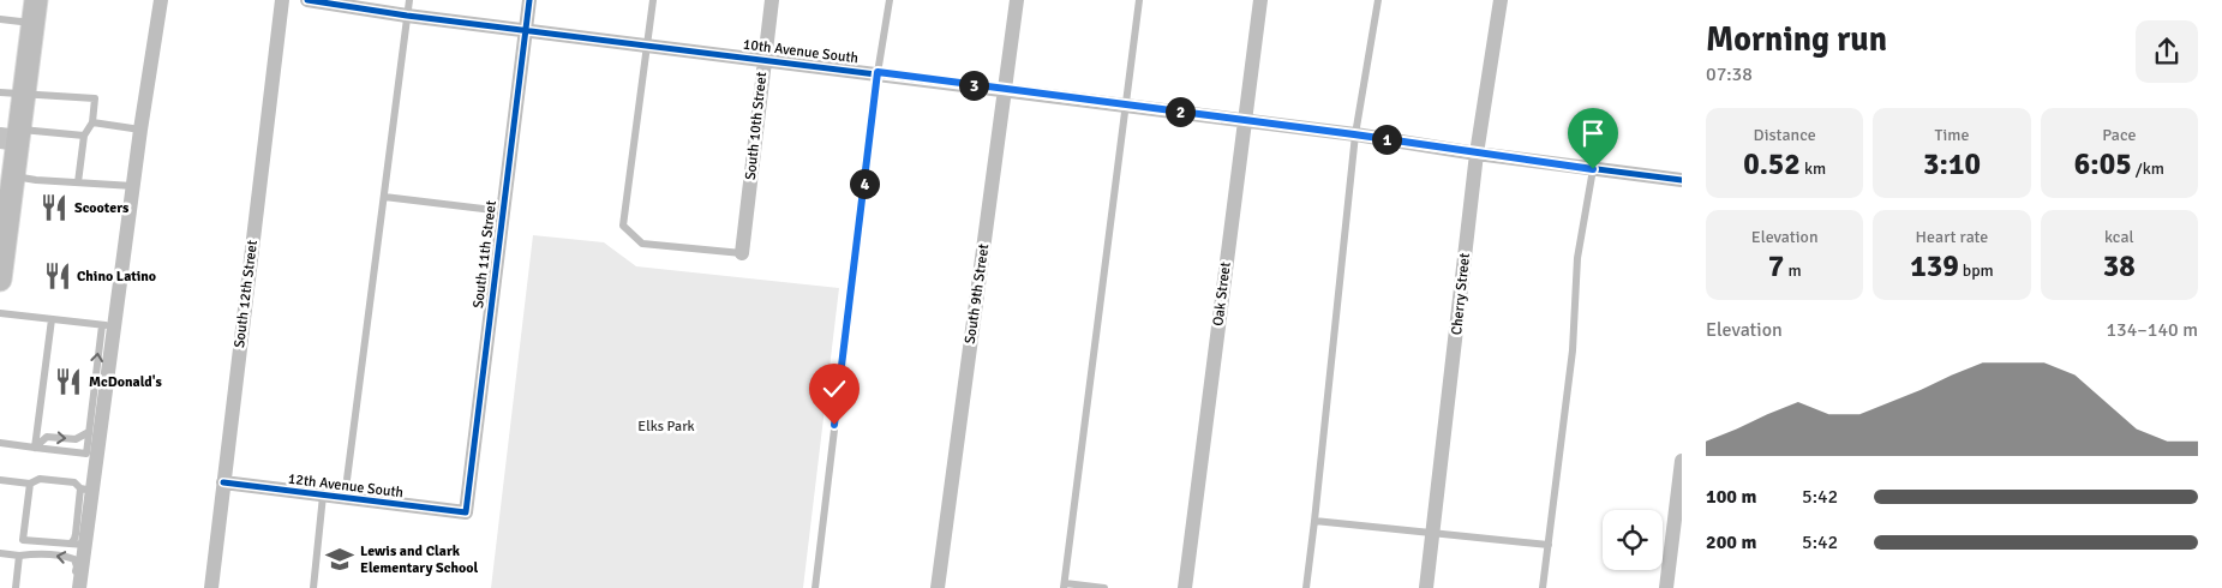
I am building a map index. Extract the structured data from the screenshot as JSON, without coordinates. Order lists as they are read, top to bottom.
{
  "streets": {
    "street": [
      "10th Avenue South",
      "South 10th Street",
      "South 11th Street",
      "South 12th Street",
      "South 9th Street",
      "Oak Street",
      "Cherry Street",
      "12th Avenue South"
    ]
  },
  "crossings": [
    ["10th Avenue South", "South 10th Street"],
    ["10th Avenue South", "South 11th Street"],
    ["10th Avenue South", "South 9th Street"],
    ["10th Avenue South", "Oak Street"],
    ["10th Avenue South", "Cherry Street"],
    ["South 11th Street", "12th Avenue South"],
    ["South 12th Street", "12th Avenue South"]
  ],
  "parks": ["Elks Park"],
  "places": {
    "restaurant": ["Scooters", "Chino Latino", "McDonald's"],
    "school or university": ["Lewis and Clark Elementary School"]
  },
  "page": {
    "heading": ["Morning run", "07:38"],
    "pins": [
      "3",
      "2",
      "1",
      "4"
    ],
    "stats": [
      ["Distance", "0.52 km"],
      ["Time", "3:10"],
      ["Pace", "6:05 /km"],
      ["Elevation", "7 m"],
      ["Heart rate", "139 bpm"],
      ["kcal", "38"]
    ],
    "chart": ["Elevation", "134–140 m"],
    "list": [
      {
        "name": "100 m",
        "note": "5:42"
      },
      {
        "name": "200 m",
        "note": "5:42"
      }
    ]
  }
}
